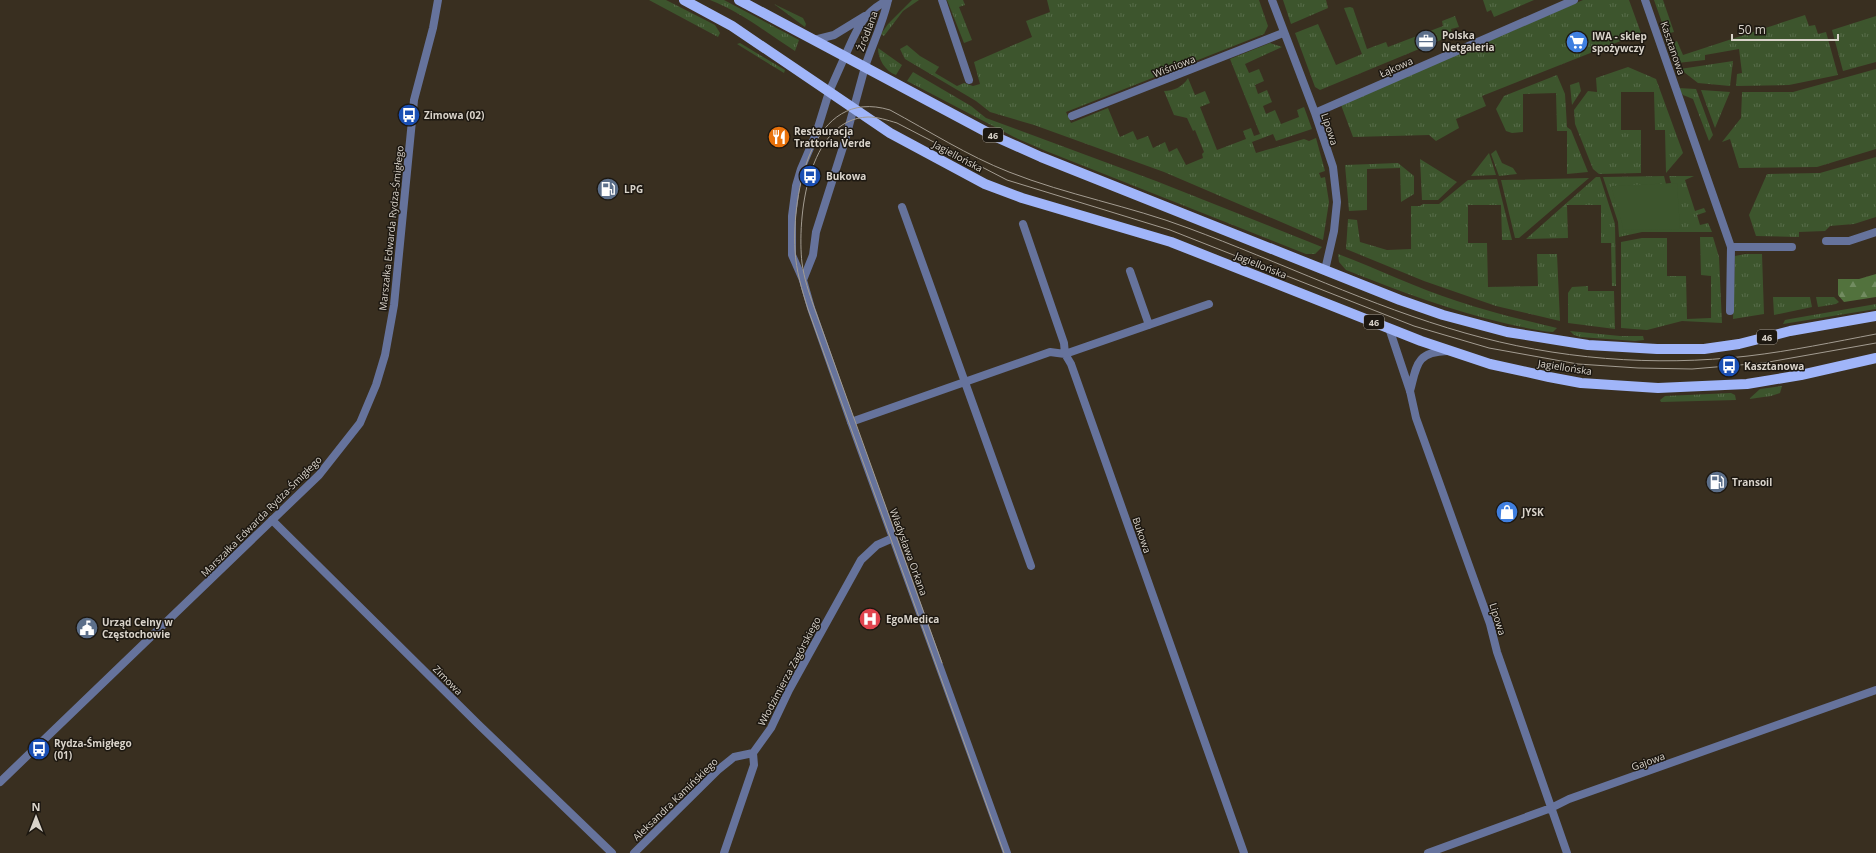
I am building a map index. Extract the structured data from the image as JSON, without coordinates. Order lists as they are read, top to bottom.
{
  "streets": {
    "main road": ["46", "Jagiellońska"],
    "street": [
      "Źródlana",
      "Kasztanowa",
      "Wiśniowa",
      "Łąkowa",
      "Lipowa",
      "Marszałka Edwarda Rydza-Śmigłego",
      "Bukowa",
      "Władysława Orkana",
      "Włodzimierza Zagórskiego",
      "Zimowa",
      "Gajowa",
      "Aleksandra Kamińskiego"
    ]
  },
  "crossings": [
    ["Źródlana", "Jagiellońska"],
    ["Źródlana", "Władysława Orkana"],
    ["Wiśniowa", "Lipowa"],
    ["Łąkowa", "Lipowa"],
    ["Lipowa", "Jagiellońska"],
    ["Lipowa", "Gajowa"],
    ["Jagiellońska", "Władysława Orkana"],
    ["Marszałka Edwarda Rydza-Śmigłego", "Zimowa"],
    ["Władysława Orkana", "Włodzimierza Zagórskiego"],
    ["Włodzimierza Zagórskiego", "Aleksandra Kamińskiego"]
  ],
  "places": {
    "office": ["Polska Netgaleria"],
    "supermarket": ["IWA - sklep spożywczy"],
    "bus stop": [
      "Zimowa (02)",
      "Bukowa",
      "Kasztanowa",
      "Rydza-Śmigłego (01)"
    ],
    "restaurant": ["Restauracja Trattoria Verde"],
    "fuel station": ["LPG", "Transoil"],
    "shop": ["JYSK"],
    "hospital": ["EgoMedica"],
    "public building": ["Urząd Celny w Częstochowie"]
  },
  "scale_bar": "50 m",
  "north": "top"
}
